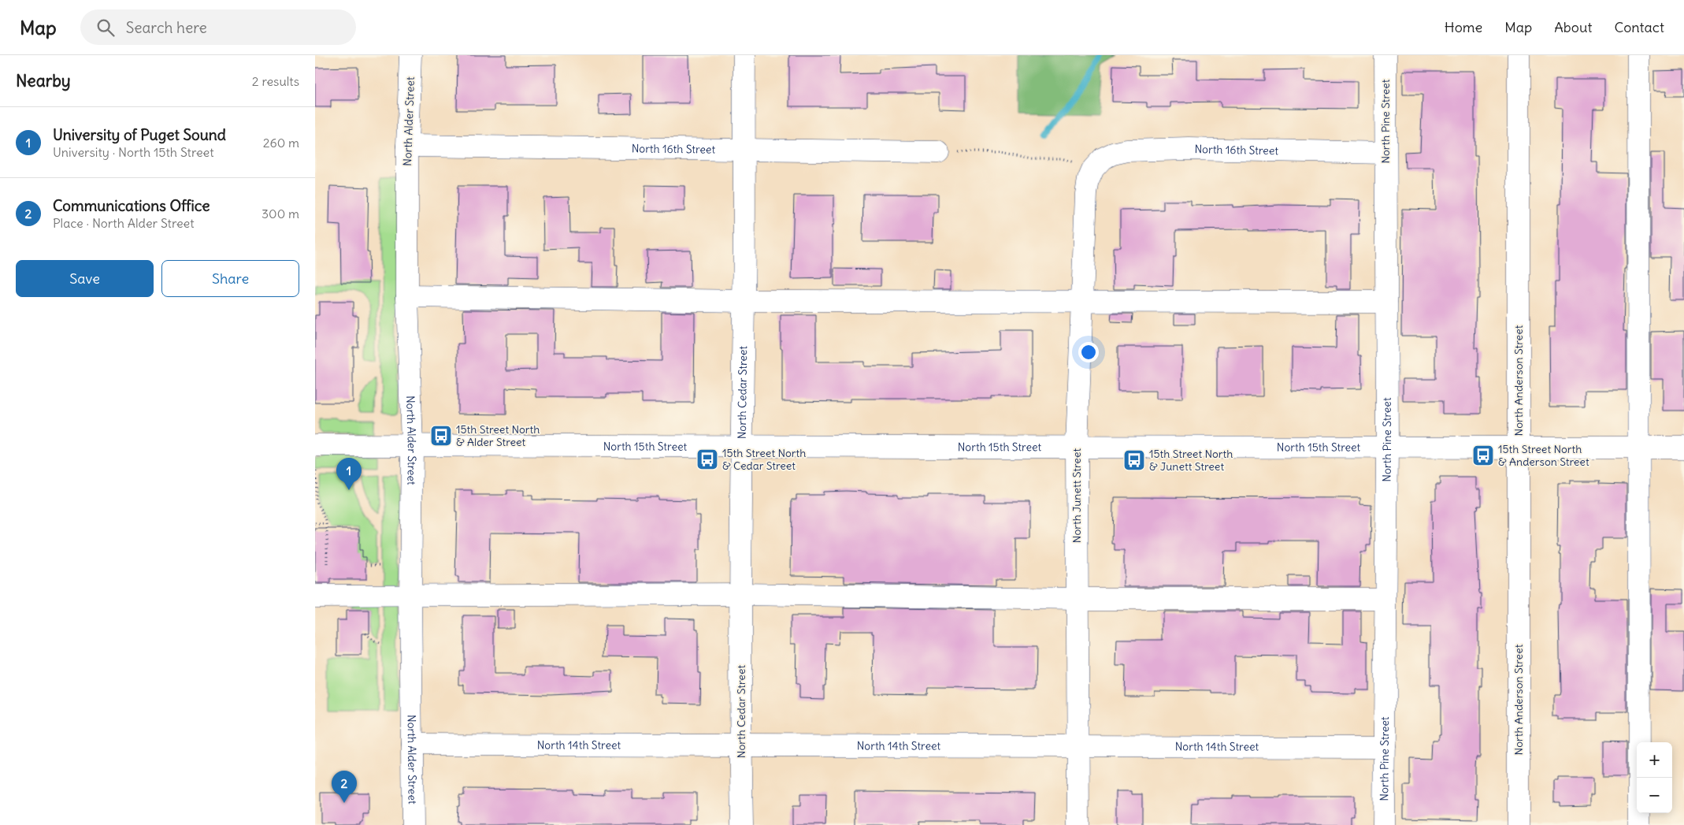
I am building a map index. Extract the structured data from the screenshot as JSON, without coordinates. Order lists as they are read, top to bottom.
{
  "streets": {
    "street": [
      "North Alder Street",
      "North Pine Street",
      "North 16th Street",
      "North Anderson Street",
      "North Cedar Street",
      "North 15th Street",
      "North Junett Street",
      "North 14th Street"
    ]
  },
  "crossings": [
    ["North Alder Street", "North 16th Street"],
    ["North Alder Street", "North 15th Street"],
    ["North Alder Street", "North 14th Street"],
    ["North Pine Street", "North 16th Street"],
    ["North Pine Street", "North 15th Street"],
    ["North Pine Street", "North 14th Street"],
    ["North 16th Street", "North Cedar Street"],
    ["North 16th Street", "North Junett Street"],
    ["North Anderson Street", "North 15th Street"],
    ["North Cedar Street", "North 15th Street"],
    ["North Cedar Street", "North 14th Street"],
    ["North 15th Street", "North Junett Street"],
    ["North Junett Street", "North 14th Street"]
  ],
  "places": {
    "bus stop": [
      "15th Street North & Alder Street",
      "15th Street North & Anderson Street",
      "15th Street North & Cedar Street",
      "15th Street North & Junett Street"
    ]
  },
  "page": {
    "header": "Map",
    "search": "Search here",
    "nav": [
      "Home",
      "Map",
      "About",
      "Contact"
    ],
    "heading": ["Nearby", "2 results"],
    "list": [
      {
        "mark": "1",
        "name": "University of Puget Sound",
        "note": "University · North 15th Street",
        "value": "260 m"
      },
      {
        "mark": "2",
        "name": "Communications Office",
        "note": "Place · North Alder Street",
        "value": "300 m"
      }
    ],
    "buttons": ["Save", "Share"],
    "pins": ["1", "2"],
    "map_buttons": ["+", "−"]
  }
}
